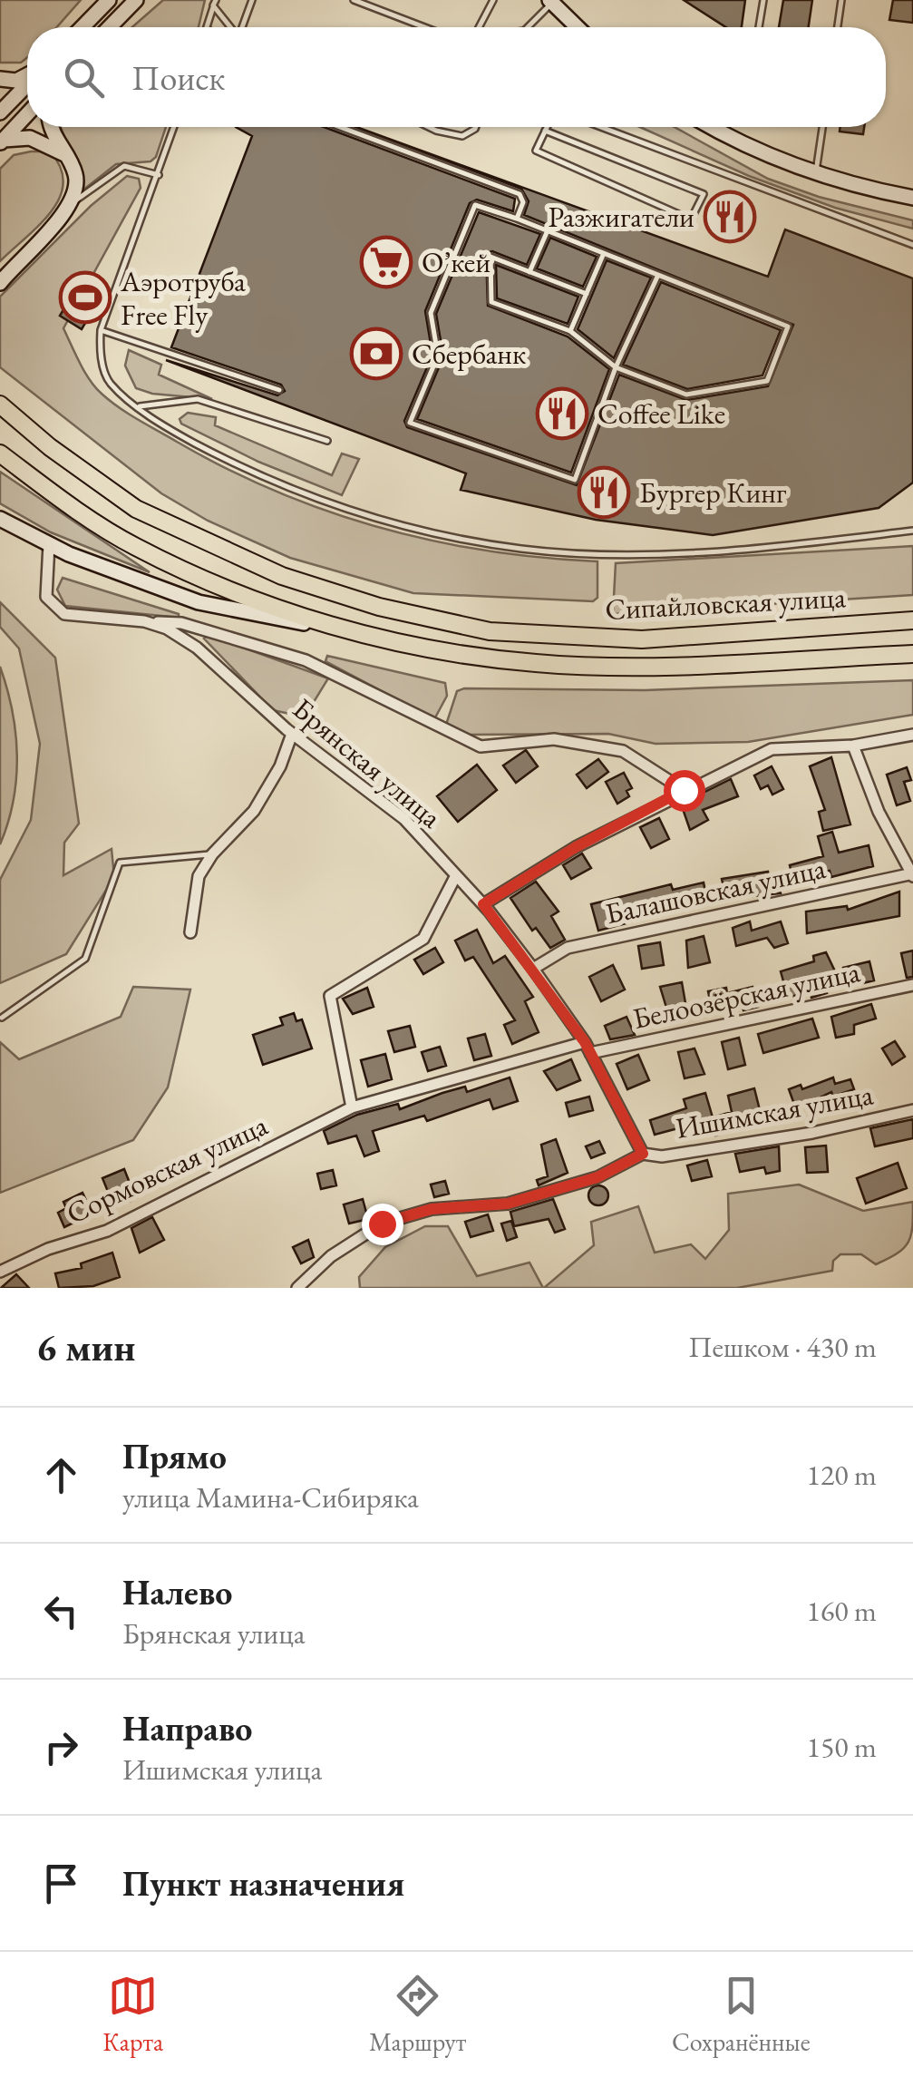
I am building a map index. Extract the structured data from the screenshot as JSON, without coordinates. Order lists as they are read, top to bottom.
{
  "streets": {
    "main road": ["Сипайловская улица"],
    "street": [
      "Брянская улица",
      "Балашовская улица",
      "Белоозёрская улица",
      "Ишимская улица",
      "Сормовская улица"
    ]
  },
  "crossings": [
    ["Брянская улица", "Балашовская улица"],
    ["Брянская улица", "Белоозёрская улица"],
    ["Брянская улица", "Ишимская улица"],
    ["Белоозёрская улица", "Сормовская улица"]
  ],
  "places": {
    "restaurant": ["Разжигатели", "Coffee Like", "Бургер Кинг"],
    "supermarket": ["О’кей"],
    "sports": ["Аэротруба Free Fly"],
    "bank": ["Сбербанк"]
  },
  "page": {
    "search": "Поиск",
    "heading": ["6 мин", "Пешком · 430 m"],
    "list": [
      ["Прямо", "улица Мамина-Сибиряка", "120 m"],
      ["Налево", "Брянская улица", "160 m"],
      ["Направо", "Ишимская улица", "150 m"],
      "Пункт назначения"
    ],
    "nav": ["Карта", "Маршрут", "Сохранённые"]
  }
}
